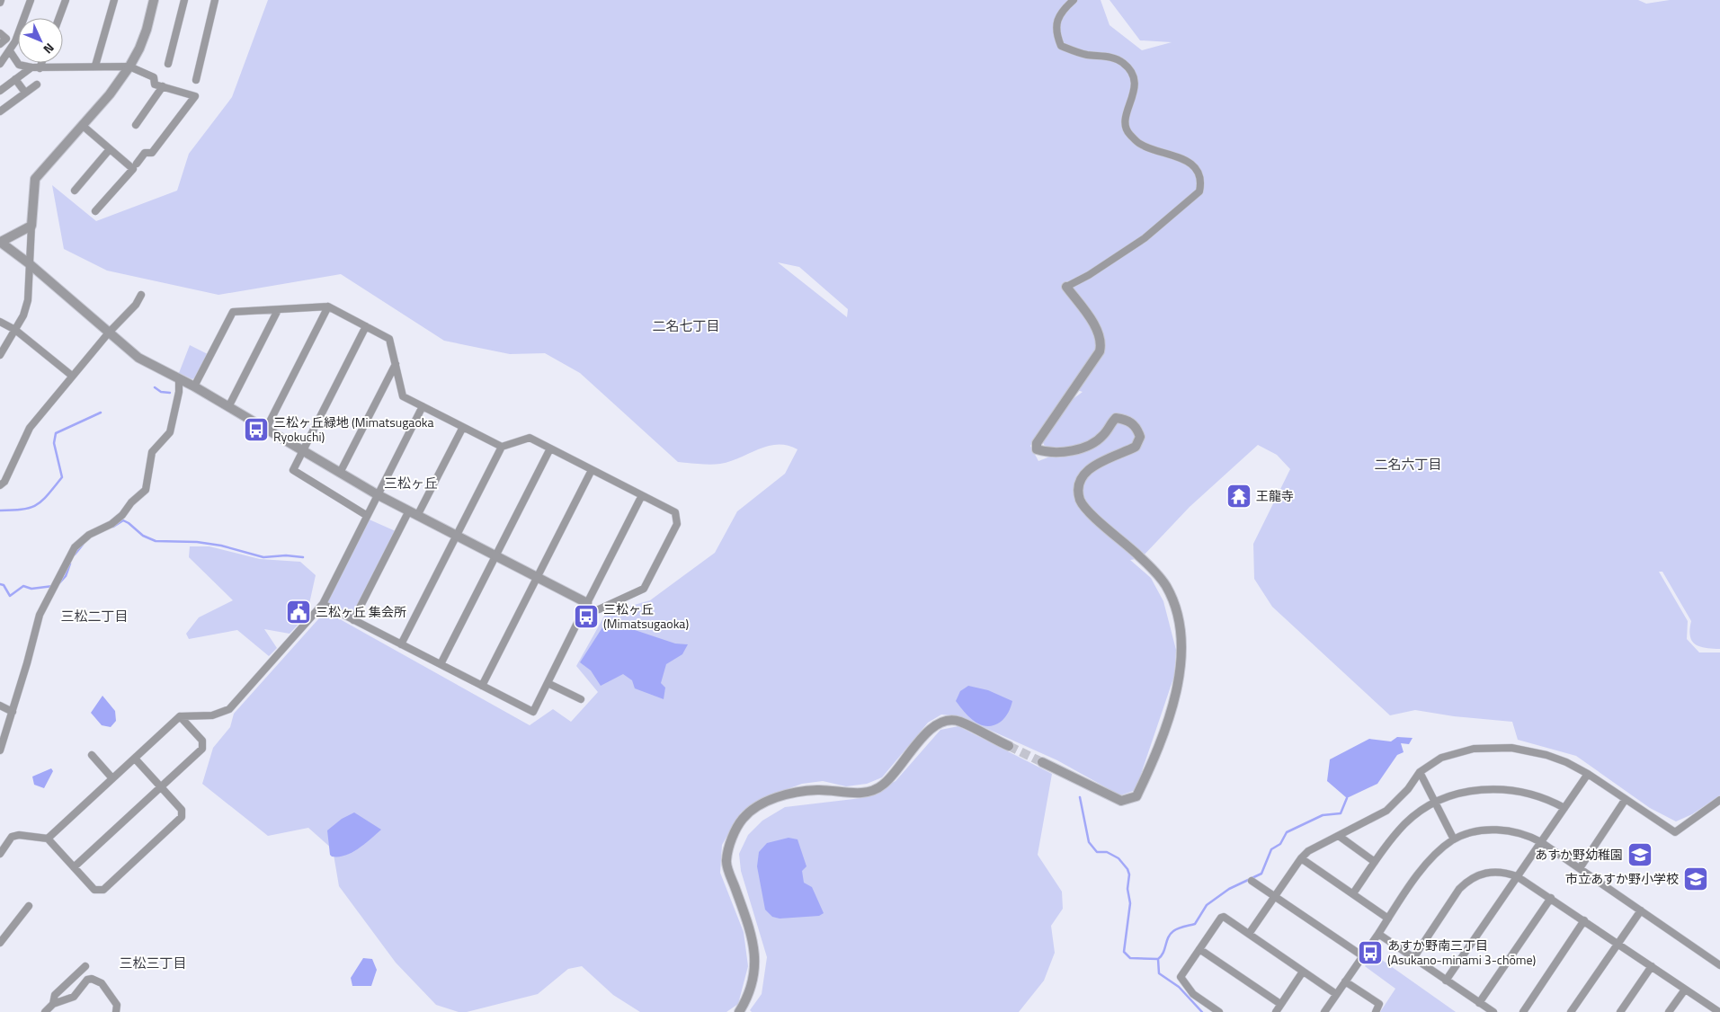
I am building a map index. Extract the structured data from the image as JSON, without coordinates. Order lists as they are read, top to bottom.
{
  "districts": [
    "二名七丁目",
    "二名六丁目",
    "三松ヶ丘",
    "三松二丁目",
    "三松三丁目"
  ],
  "places": {
    "bus stop": ["三松ヶ丘緑地 (Mimatsugaoka Ryokuchi)", "三松ヶ丘 (Mimatsugaoka)", "あすか野南三丁目 (Asukano-minami 3-chōme)"],
    "temple": ["王龍寺"],
    "public building": ["三松ヶ丘 集会所"],
    "school or university": ["あすか野幼稚園", "市立あすか野小学校"]
  },
  "north": "bottom right"
}
